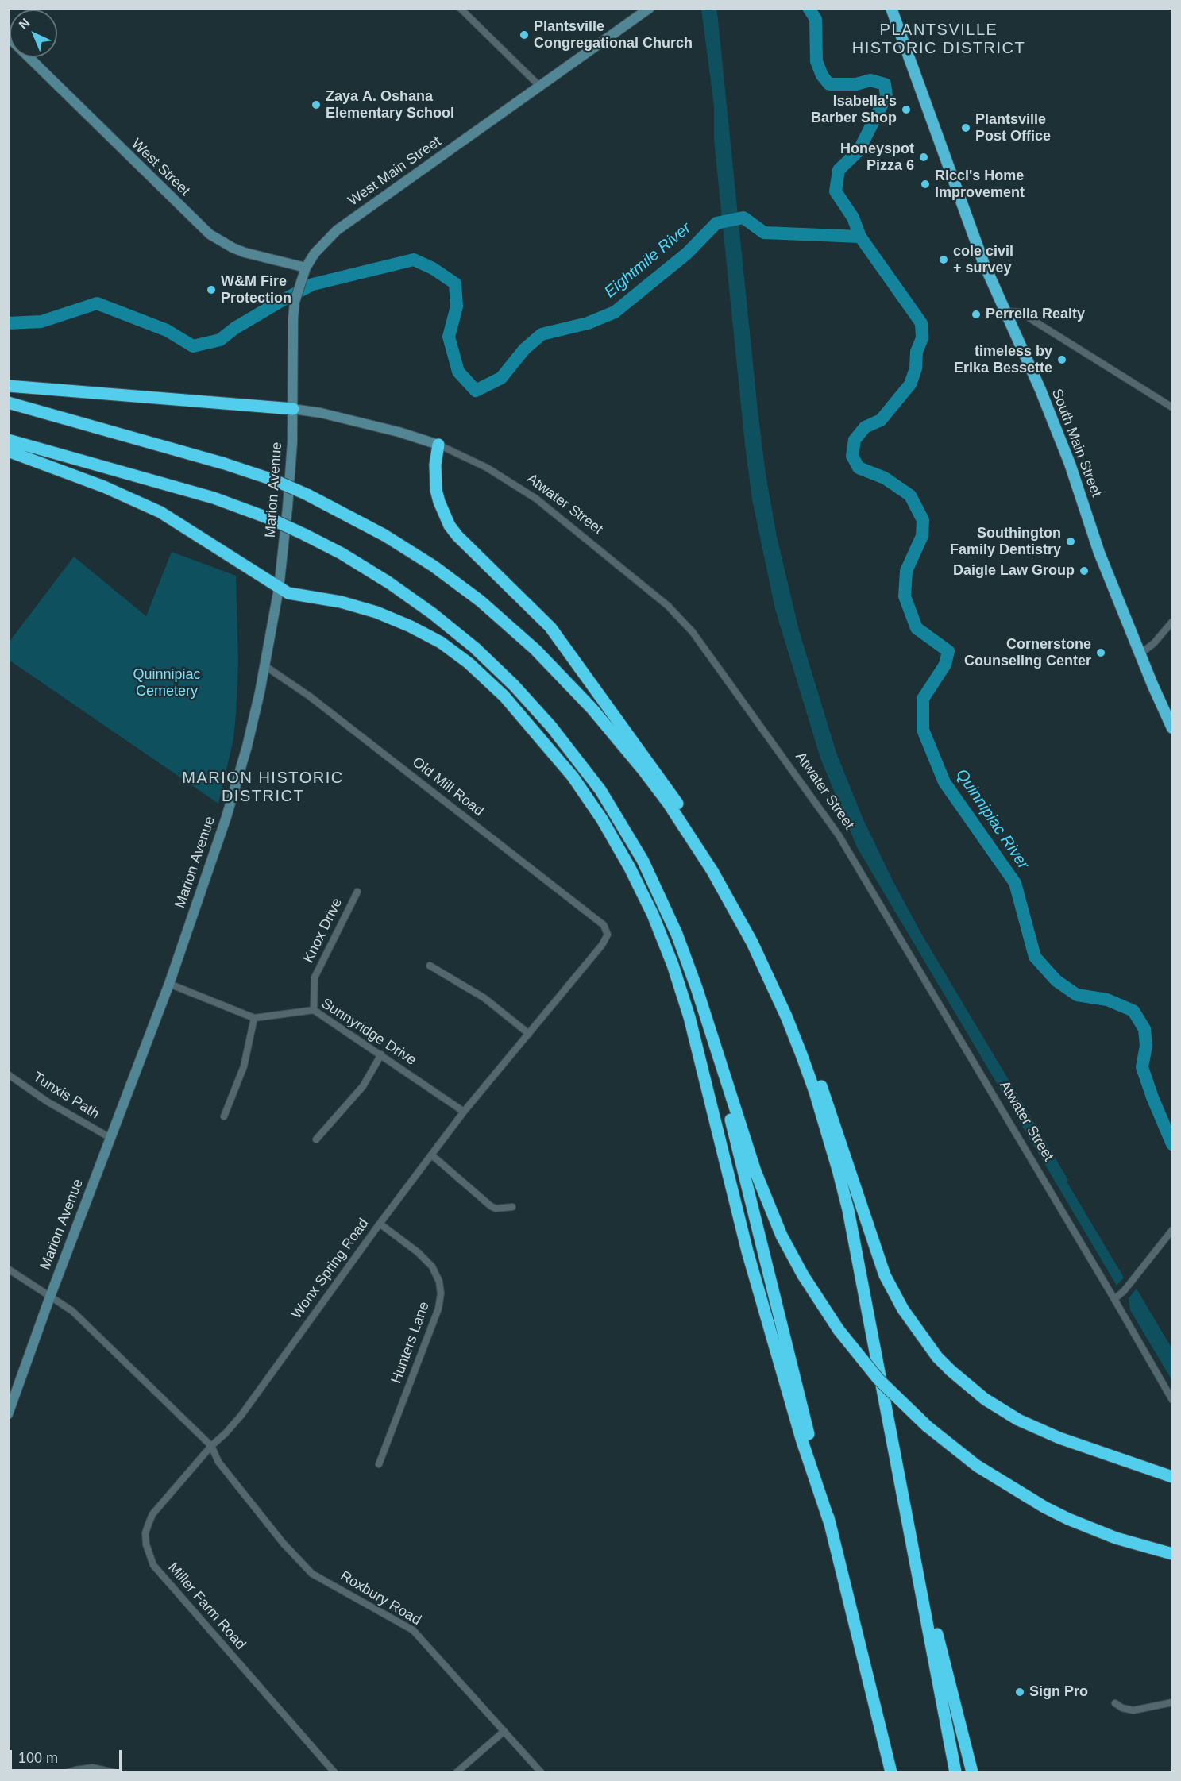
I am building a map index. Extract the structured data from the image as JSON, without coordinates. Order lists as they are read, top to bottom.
{
  "streets": {
    "highway": ["South Main Street"],
    "main road": [
      "West Street",
      "West Main Street",
      "Marion Avenue",
      "Atwater Street"
    ],
    "street": [
      "Old Mill Road",
      "Knox Drive",
      "Sunnyridge Drive",
      "Tunxis Path",
      "Wonx Spring Road",
      "Hunters Lane",
      "Roxbury Road",
      "Miller Farm Road"
    ]
  },
  "crossings": [
    ["West Street", "West Main Street"],
    ["West Street", "Marion Avenue"],
    ["West Main Street", "Marion Avenue"],
    ["Marion Avenue", "Atwater Street"],
    ["Marion Avenue", "Old Mill Road"],
    ["Marion Avenue", "Sunnyridge Drive"],
    ["Marion Avenue", "Tunxis Path"],
    ["Old Mill Road", "Wonx Spring Road"],
    ["Knox Drive", "Sunnyridge Drive"],
    ["Sunnyridge Drive", "Wonx Spring Road"],
    ["Wonx Spring Road", "Hunters Lane"],
    ["Wonx Spring Road", "Roxbury Road"],
    ["Wonx Spring Road", "Miller Farm Road"],
    ["Roxbury Road", "Miller Farm Road"]
  ],
  "districts": ["PLANTSVILLE HISTORIC DISTRICT", "MARION HISTORIC DISTRICT"],
  "water": ["Eightmile River", "Quinnipiac River"],
  "parks": ["Quinnipiac Cemetery"],
  "places": [
    "Plantsville Congregational Church",
    "Zaya A. Oshana Elementary School",
    "Isabella's Barber Shop",
    "Plantsville Post Office",
    "Honeyspot Pizza 6",
    "Ricci's Home Improvement",
    "cole civil + survey",
    "W&M Fire Protection",
    "Perrella Realty",
    "timeless by Erika Bessette",
    "Southington Family Dentistry",
    "Daigle Law Group",
    "Cornerstone Counseling Center",
    "Sign Pro"
  ],
  "scale_bar": "100 m",
  "north": "top left"
}
